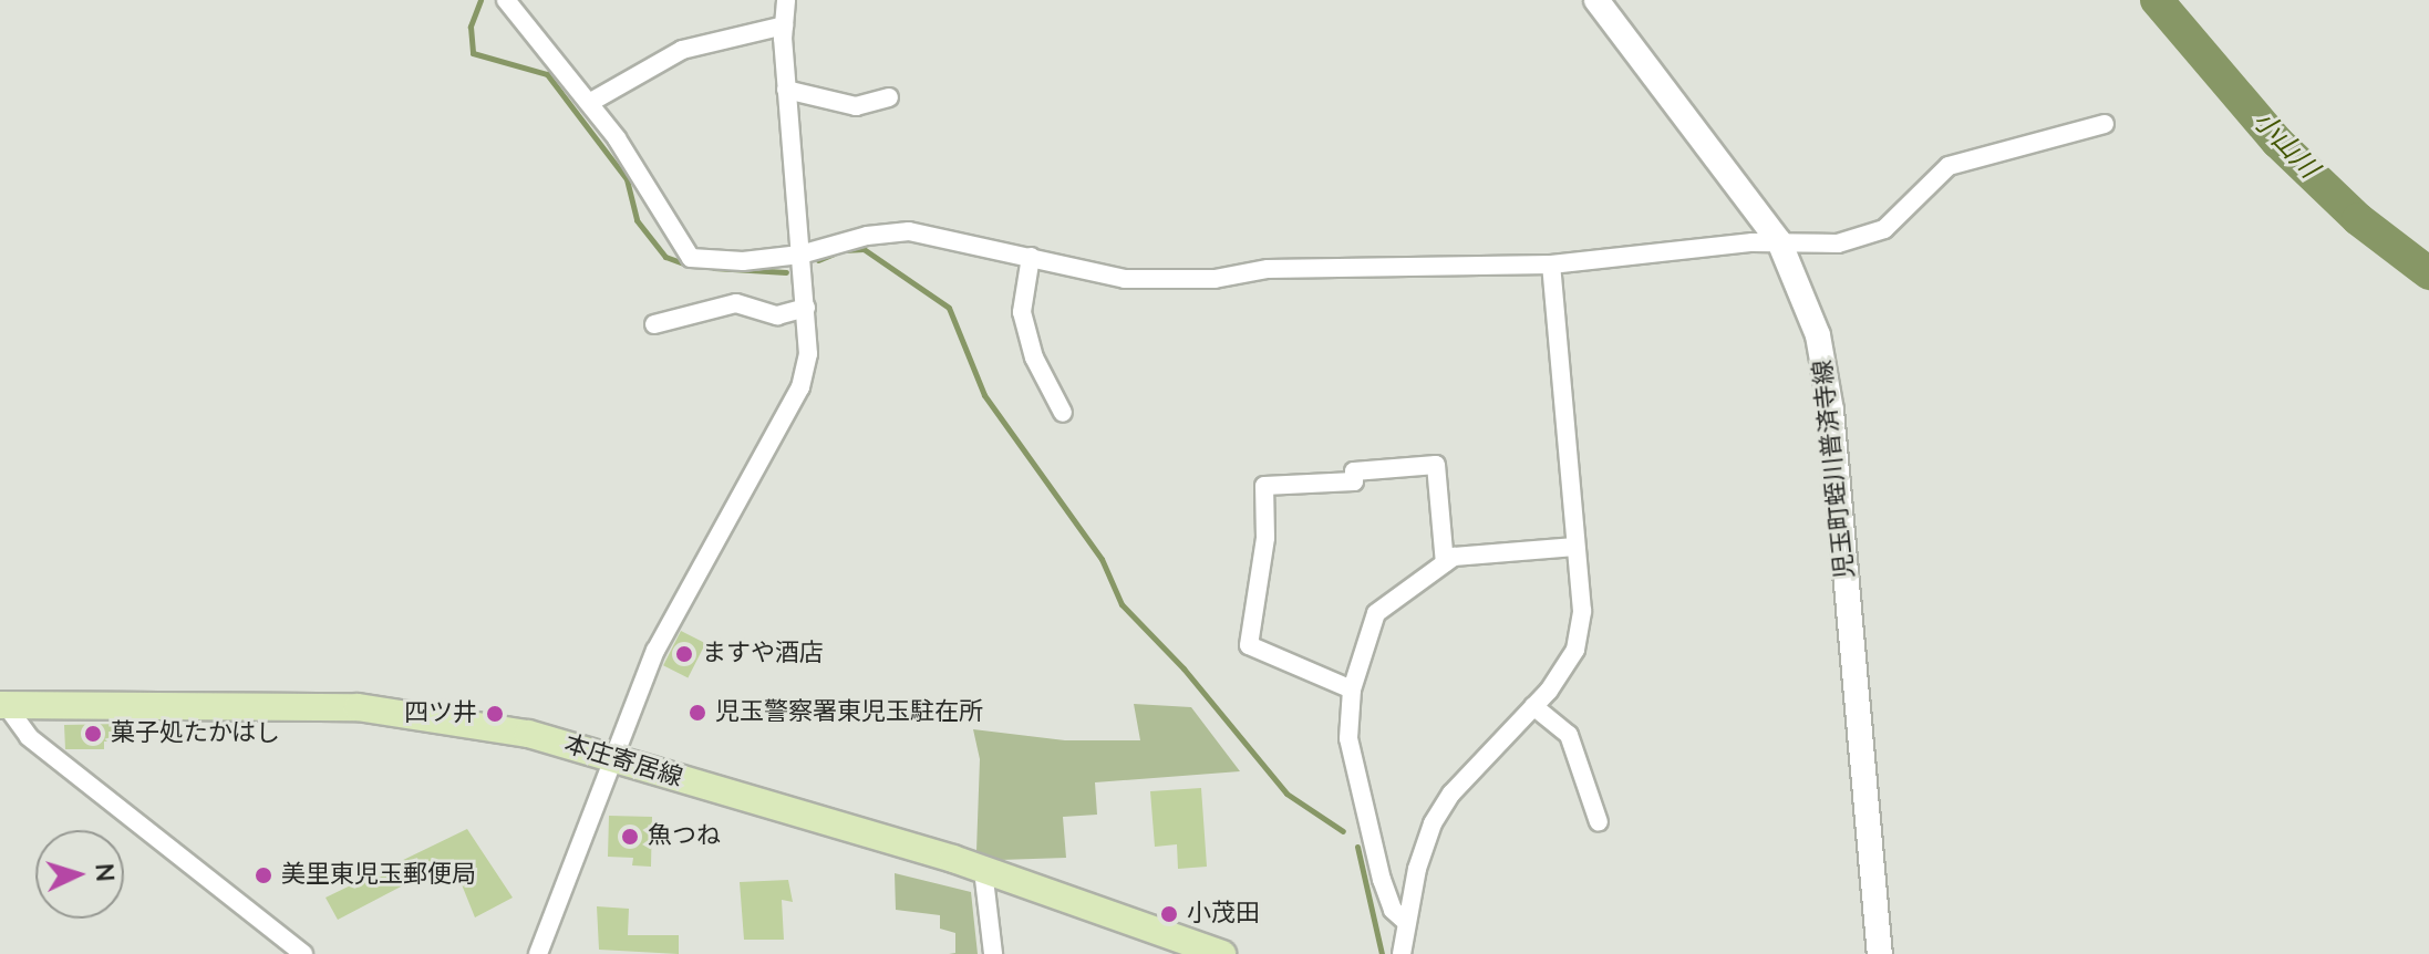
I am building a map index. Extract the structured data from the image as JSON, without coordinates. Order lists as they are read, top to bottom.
{
  "streets": {
    "main road": ["児玉町蛭川普済寺線", "本庄寄居線"]
  },
  "water": ["小山川"],
  "places": [
    "ますや酒店",
    "児玉警察署東児玉駐在所",
    "四ツ井",
    "菓子処たかはし",
    "魚つね",
    "美里東児玉郵便局",
    "小茂田"
  ],
  "north": "right"
}
